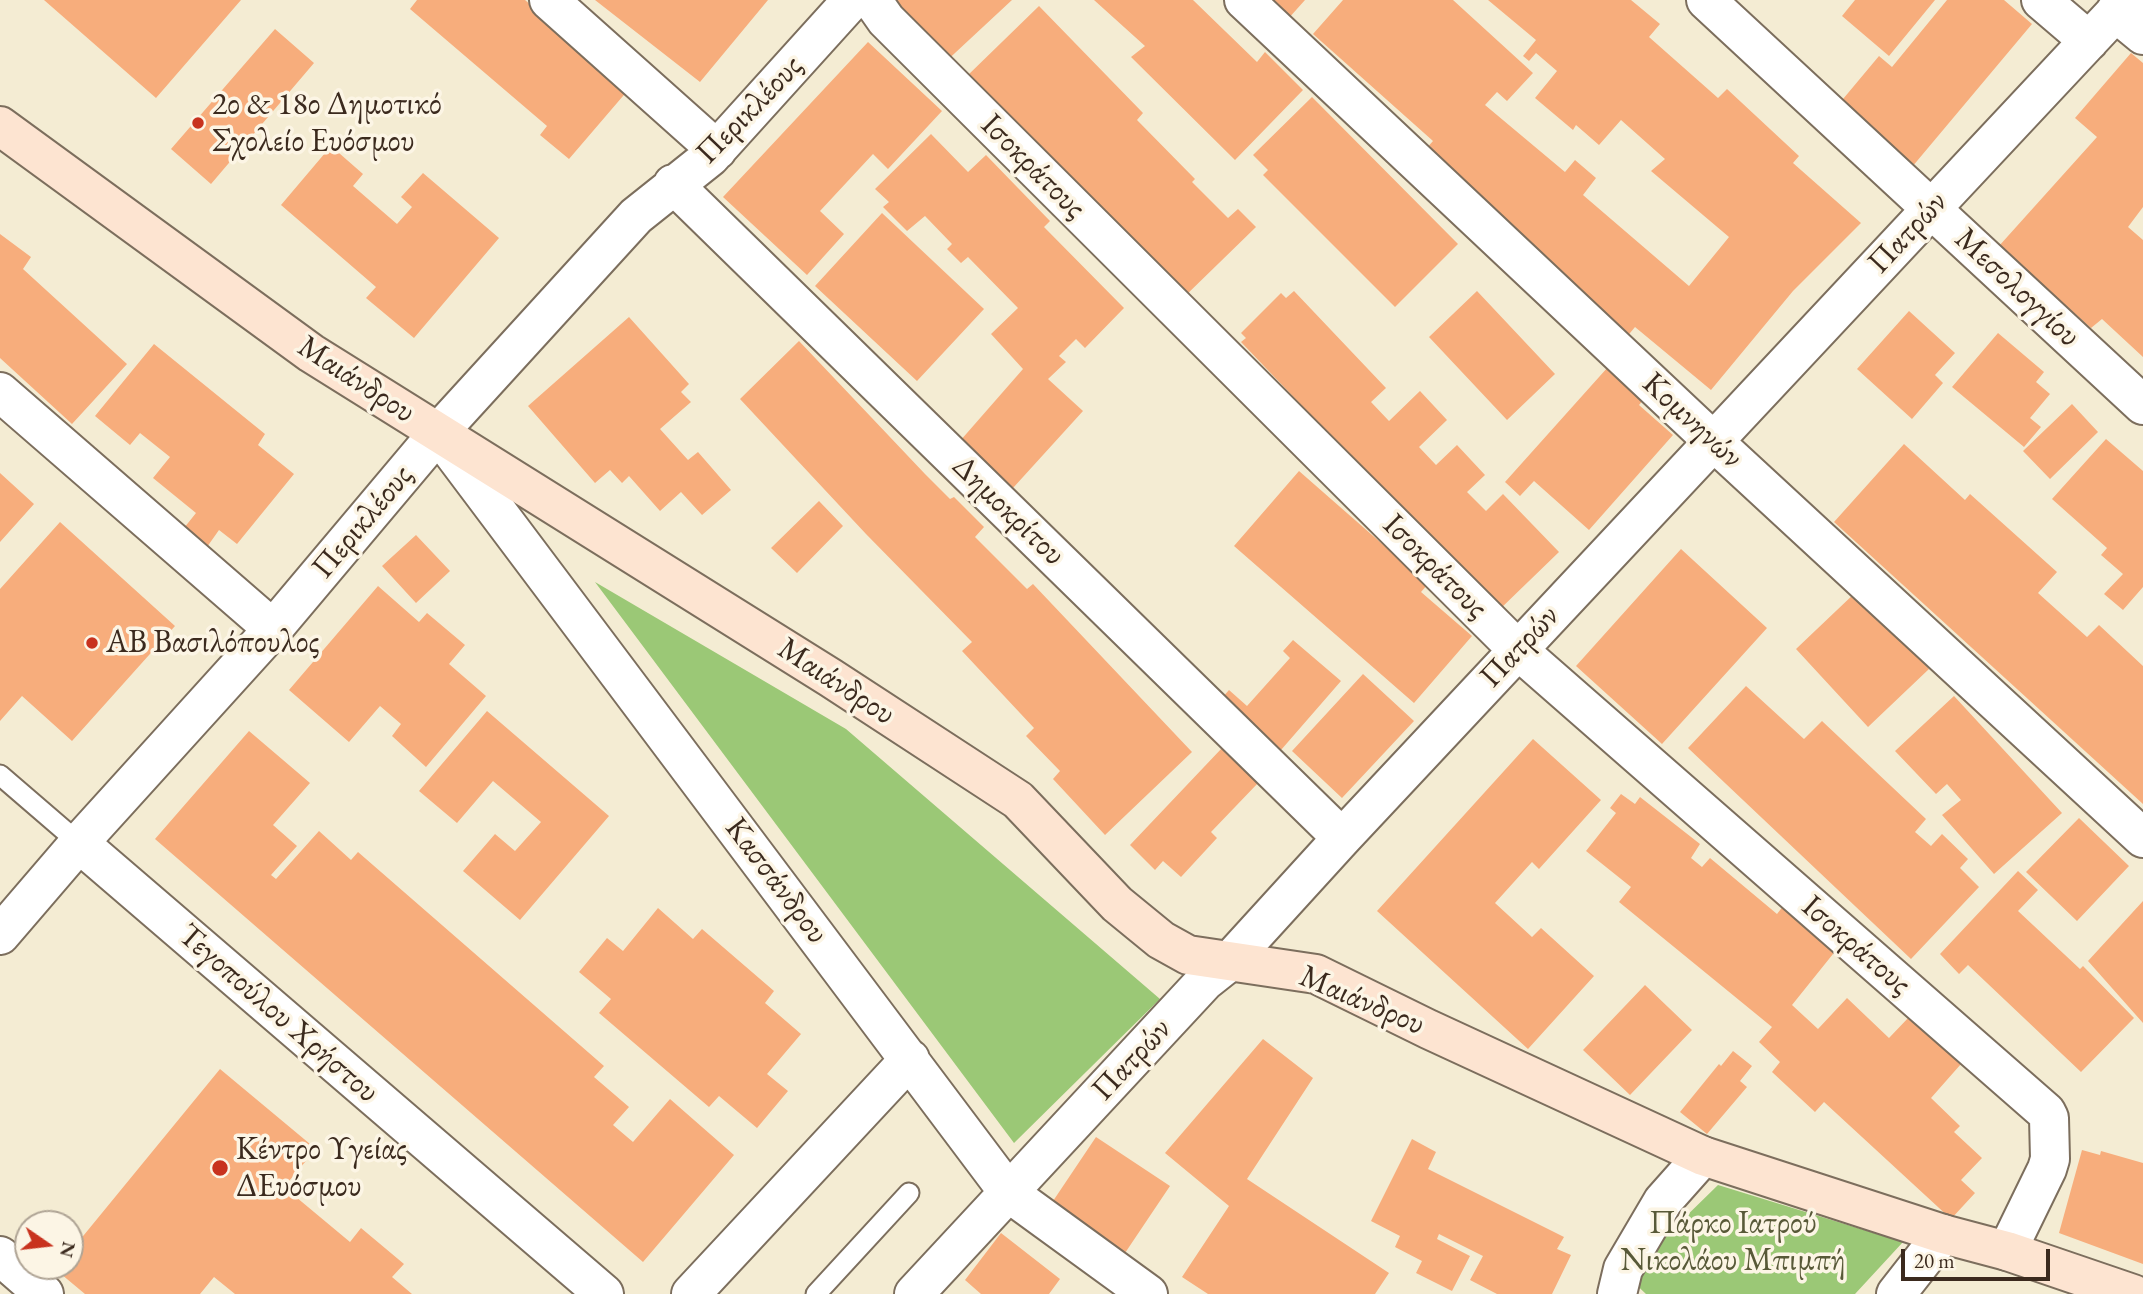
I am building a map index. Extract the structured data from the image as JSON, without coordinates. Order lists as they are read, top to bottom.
{
  "streets": {
    "street": [
      "Περικλέους",
      "Ισοκράτους",
      "Πατρών",
      "Μεσολογγίου",
      "Μαιάνδρου",
      "Κομνηνών",
      "Δημοκρίτου",
      "Κασσάνδρου",
      "Τεγοπούλου Χρήστου"
    ]
  },
  "crossings": [
    ["Περικλέους", "Μαιάνδρου"],
    ["Περικλέους", "Δημοκρίτου"],
    ["Περικλέους", "Κασσάνδρου"],
    ["Περικλέους", "Τεγοπούλου Χρήστου"],
    ["Ισοκράτους", "Πατρών"],
    ["Ισοκράτους", "Μαιάνδρου"],
    ["Πατρών", "Μεσολογγίου"],
    ["Πατρών", "Μαιάνδρου"],
    ["Πατρών", "Κομνηνών"],
    ["Πατρών", "Δημοκρίτου"],
    ["Πατρών", "Κασσάνδρου"],
    ["Μαιάνδρου", "Κασσάνδρου"]
  ],
  "parks": ["Πάρκο Ιατρού Νικολάου Μπιμπή"],
  "places": ["2ο & 18ο Δημοτικό Σχολείο Ευόσμου", "ΑΒ Βασιλόπουλος", "Κέντρο Υγείας ΔΕυόσμου"],
  "scale_bar": "20 m",
  "north": "right"
}
